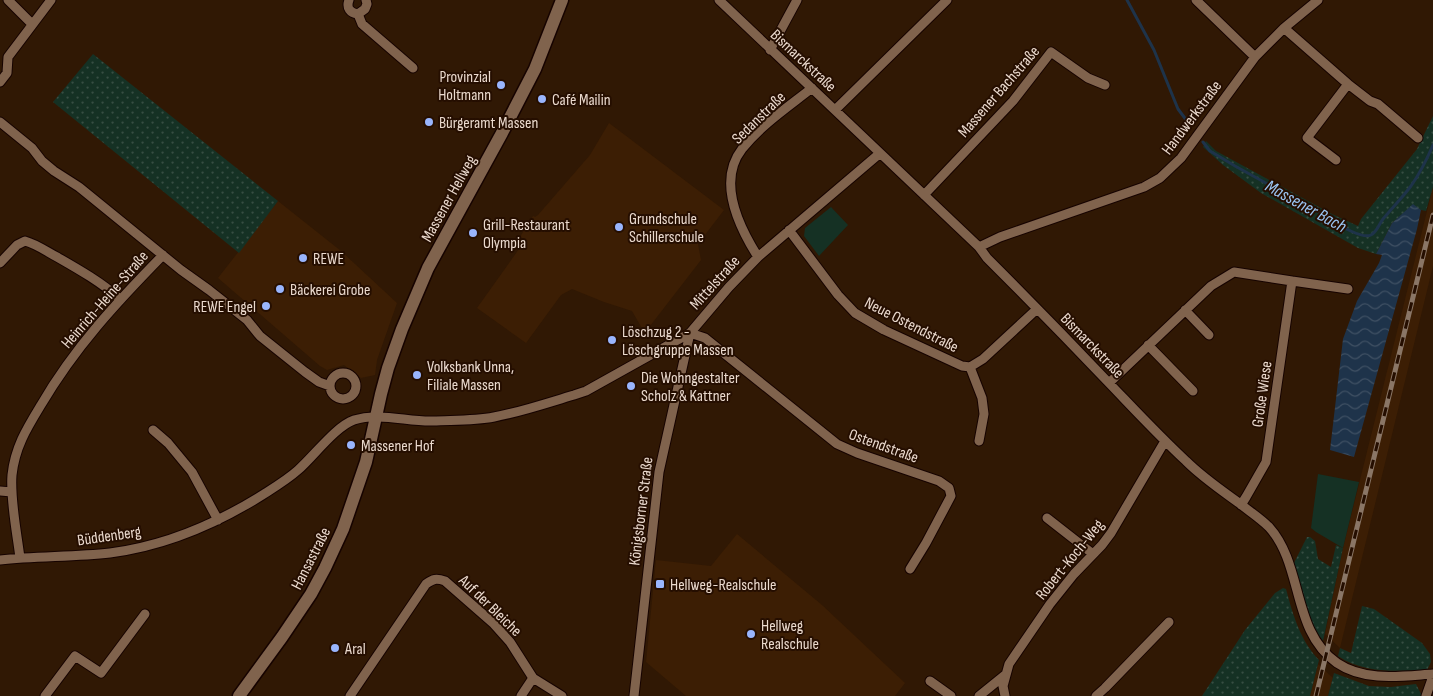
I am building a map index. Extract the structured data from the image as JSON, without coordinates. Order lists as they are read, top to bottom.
{
  "streets": {
    "main road": ["Massener Hellweg", "Hansastraße"],
    "street": [
      "Bismarckstraße",
      "Massener Bachstraße",
      "Sedanstraße",
      "Handwerkstraße",
      "Mittelstraße",
      "Heinrich-Heine-Straße",
      "Neue Ostendstraße",
      "Große Wiese",
      "Ostendstraße",
      "Königsborner Straße",
      "Büddenberg",
      "Robert-Koch-Weg",
      "Auf der Bleiche"
    ]
  },
  "crossings": [
    ["Bismarckstraße", "Massener Bachstraße"],
    ["Bismarckstraße", "Sedanstraße"],
    ["Bismarckstraße", "Handwerkstraße"],
    ["Bismarckstraße", "Mittelstraße"],
    ["Bismarckstraße", "Neue Ostendstraße"],
    ["Bismarckstraße", "Große Wiese"],
    ["Bismarckstraße", "Robert-Koch-Weg"],
    ["Sedanstraße", "Mittelstraße"],
    ["Massener Hellweg", "Mittelstraße"],
    ["Massener Hellweg", "Büddenberg"],
    ["Massener Hellweg", "Hansastraße"],
    ["Mittelstraße", "Neue Ostendstraße"],
    ["Mittelstraße", "Ostendstraße"],
    ["Mittelstraße", "Königsborner Straße"],
    ["Mittelstraße", "Büddenberg"],
    ["Mittelstraße", "Hansastraße"],
    ["Heinrich-Heine-Straße", "Büddenberg"],
    ["Ostendstraße", "Königsborner Straße"],
    ["Büddenberg", "Hansastraße"]
  ],
  "water": ["Massener Bach"],
  "places": {
    "other": [
      "Provinzial Holtmann",
      "Café Mailin",
      "Bürgeramt Massen",
      "Grundschule Schillerschule",
      "Grill-Restaurant Olympia",
      "REWE",
      "Bäckerei Grobe",
      "REWE Engel",
      "Löschzug 2 - Löschgruppe Massen",
      "Volksbank Unna, Filiale Massen",
      "Die Wohngestalter Scholz & Kattner",
      "Massener Hof",
      "Hellweg Realschule",
      "Aral"
    ],
    "transit": ["Hellweg-Realschule"]
  }
}
